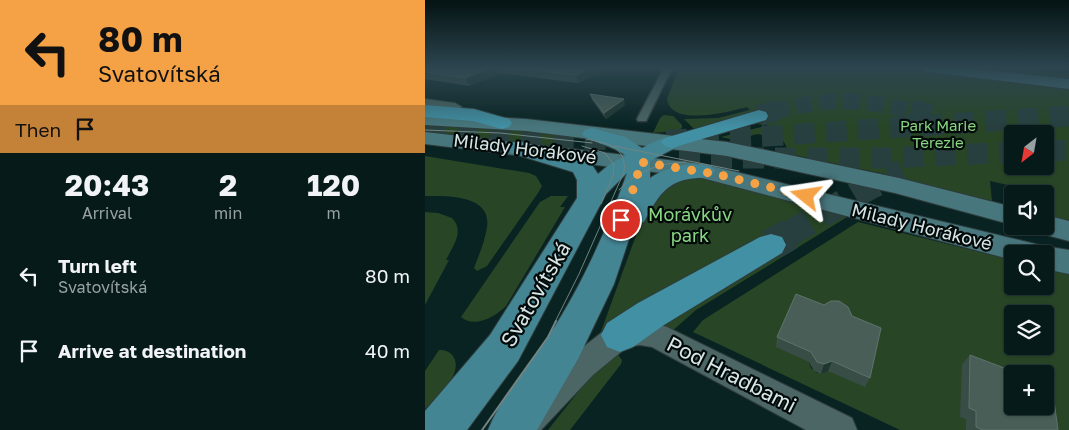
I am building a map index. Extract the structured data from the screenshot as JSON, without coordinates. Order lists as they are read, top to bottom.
{
  "streets": {
    "main road": ["Milady Horákové", "Svatovítská"],
    "street": ["Pod Hradbami"]
  },
  "crossings": [
    ["Milady Horákové", "Svatovítská"]
  ],
  "parks": ["Park Marie Terezie", "Morávkův park"],
  "north": "bottom left",
  "page": {
    "turn": ["80 m", "Svatovítská"],
    "then": "Then",
    "map_buttons": "+",
    "eta": [
      "20:43",
      "Arrival",
      "2",
      "min",
      "120",
      "m"
    ],
    "list": [
      {
        "name": "Turn left",
        "note": "Svatovítská",
        "value": "80 m"
      },
      {
        "name": "Arrive at destination",
        "value": "40 m"
      }
    ]
  }
}
